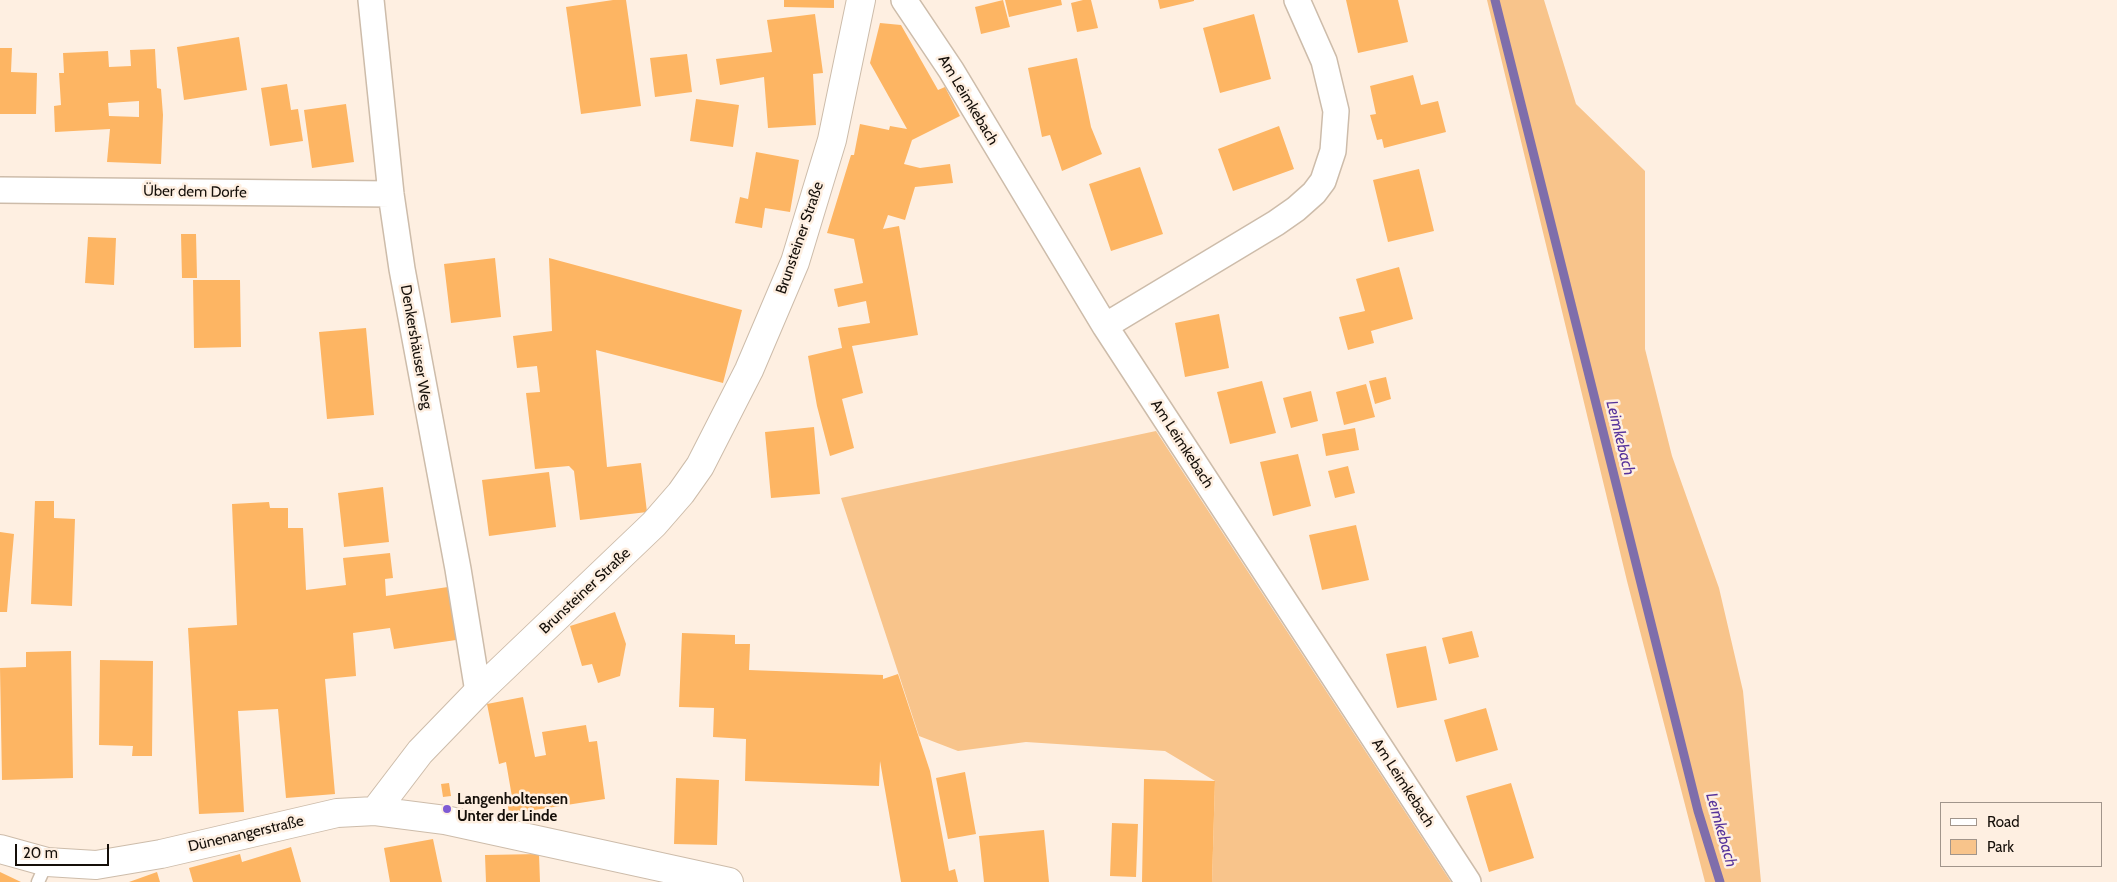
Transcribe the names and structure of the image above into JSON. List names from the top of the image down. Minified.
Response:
{"streets":{"street":["Am Leimkebach","Über dem Dorfe","Brunsteiner Straße","Denkershäuser Weg","Dünenangerstraße"]},"crossings":[["Über dem Dorfe","Denkershäuser Weg"],["Brunsteiner Straße","Denkershäuser Weg"],["Brunsteiner Straße","Dünenangerstraße"]],"water":["Leimkebach"],"places":["Langenholtensen Unter der Linde"],"legend":["Road","Park"],"scale_bar":"20 m"}
